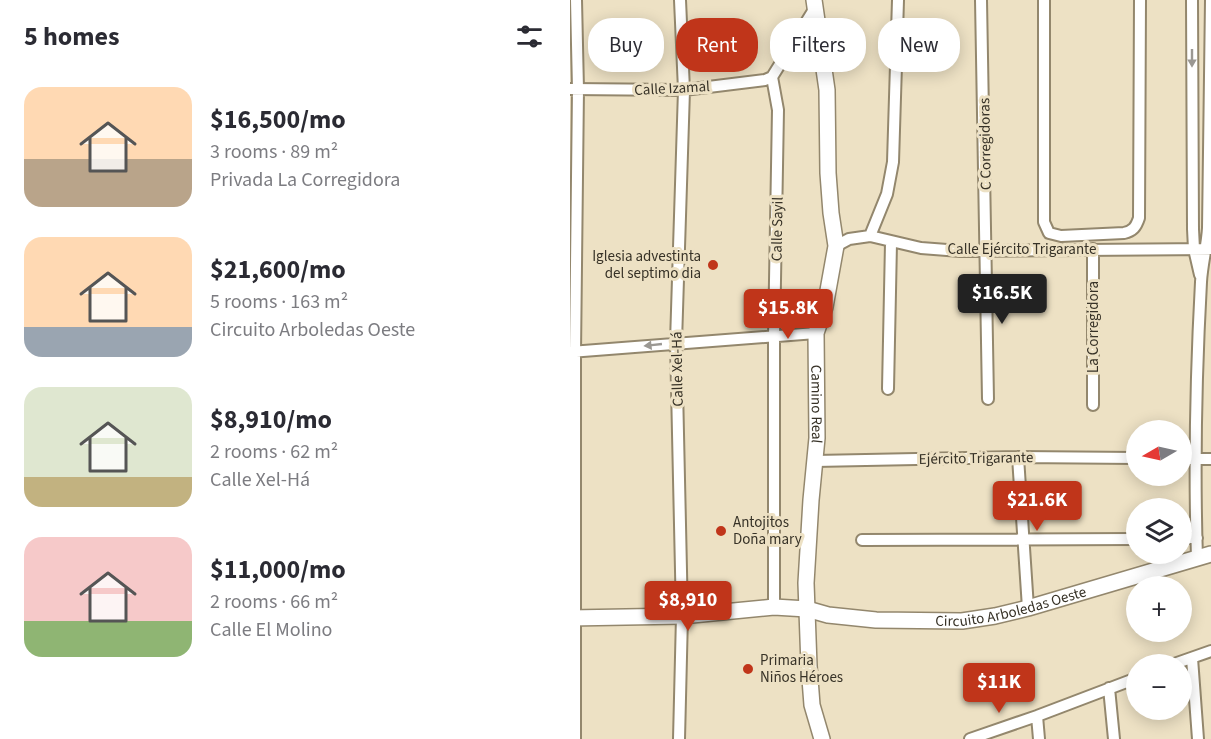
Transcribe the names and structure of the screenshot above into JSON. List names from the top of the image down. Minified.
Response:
{"streets":{"street":["Calle Izamal","C Corregidoras","Calle Sayil","Calle Ejército Trigarante","La Corregidora","Calle Xel-Há","Camino Real","Ejército Trigarante","Circuito Arboledas Oeste"]},"crossings":[["Calle Izamal","Calle Sayil"],["Calle Izamal","Calle Xel-Há"],["C Corregidoras","Calle Ejército Trigarante"],["Calle Sayil","Circuito Arboledas Oeste"],["Calle Ejército Trigarante","La Corregidora"],["Calle Xel-Há","Circuito Arboledas Oeste"],["Camino Real","Ejército Trigarante"],["Camino Real","Circuito Arboledas Oeste"]],"places":["Iglesia advestinta del septimo dia","Antojitos Doña mary","Primaria Niños Héroes"],"north":"left","page":{"heading":"5 homes","chip":["Buy","Rent","Filters","New"],"list":[{"name":"$16,500/mo","note":"3 rooms · 89 m² · Privada La Corregidora"},{"name":"$21,600/mo","note":"5 rooms · 163 m² · Circuito Arboledas Oeste"},{"name":"$8,910/mo","note":"2 rooms · 62 m² · Calle Xel-Há"},{"name":"$11,000/mo","note":"2 rooms · 66 m² · Calle El Molino"}],"price":["$16.5K","$15.8K","$21.6K","$8,910","$11K"],"map_buttons":["+","−"]}}
